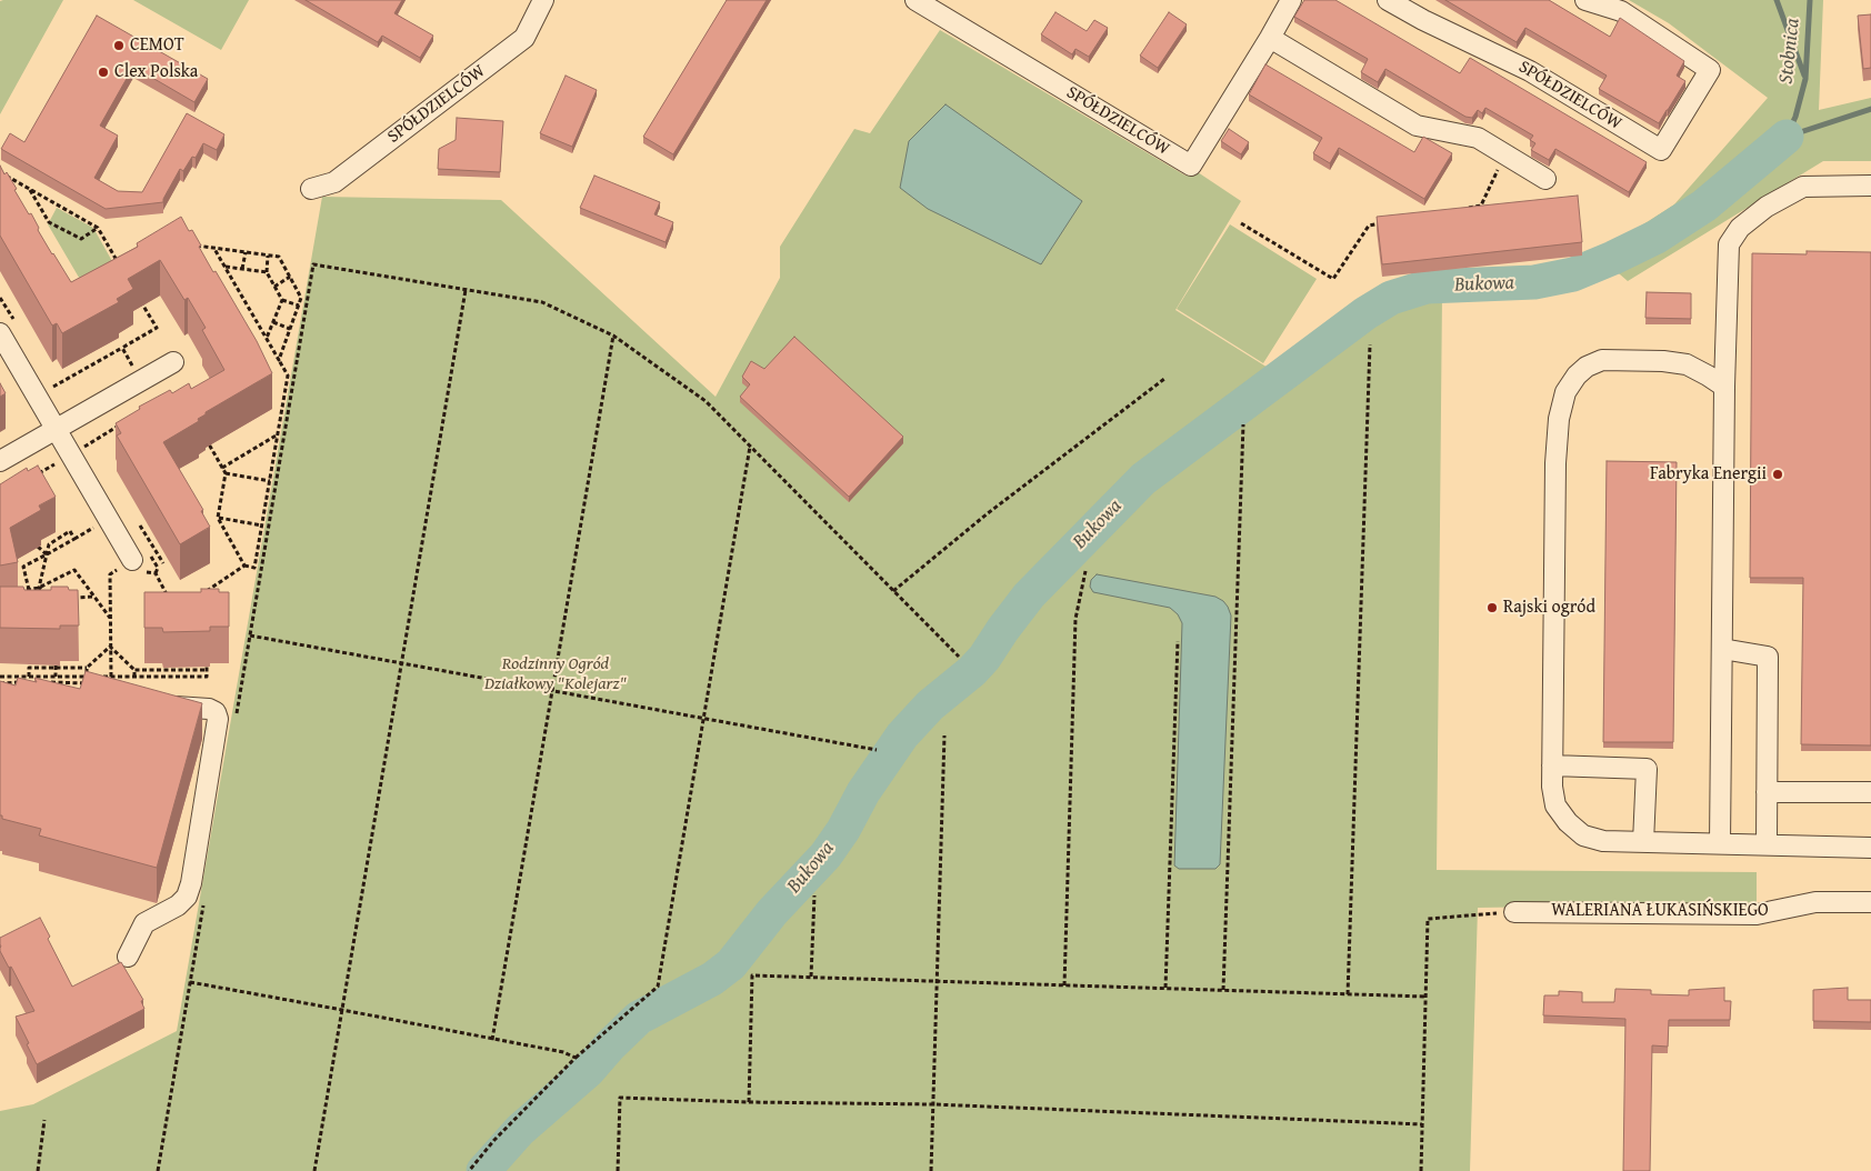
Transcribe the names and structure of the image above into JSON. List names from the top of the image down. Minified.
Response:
{"streets":{"street":["SPÓŁDZIELCÓW","WALERIANA ŁUKASIŃSKIEGO"]},"water":["Stobnica","Bukowa"],"parks":["Rodzinny Ogród Działkowy \"Kolejarz\""],"places":["CEMOT","Clex Polska","Fabryka Energii","Rajski ogród"]}
